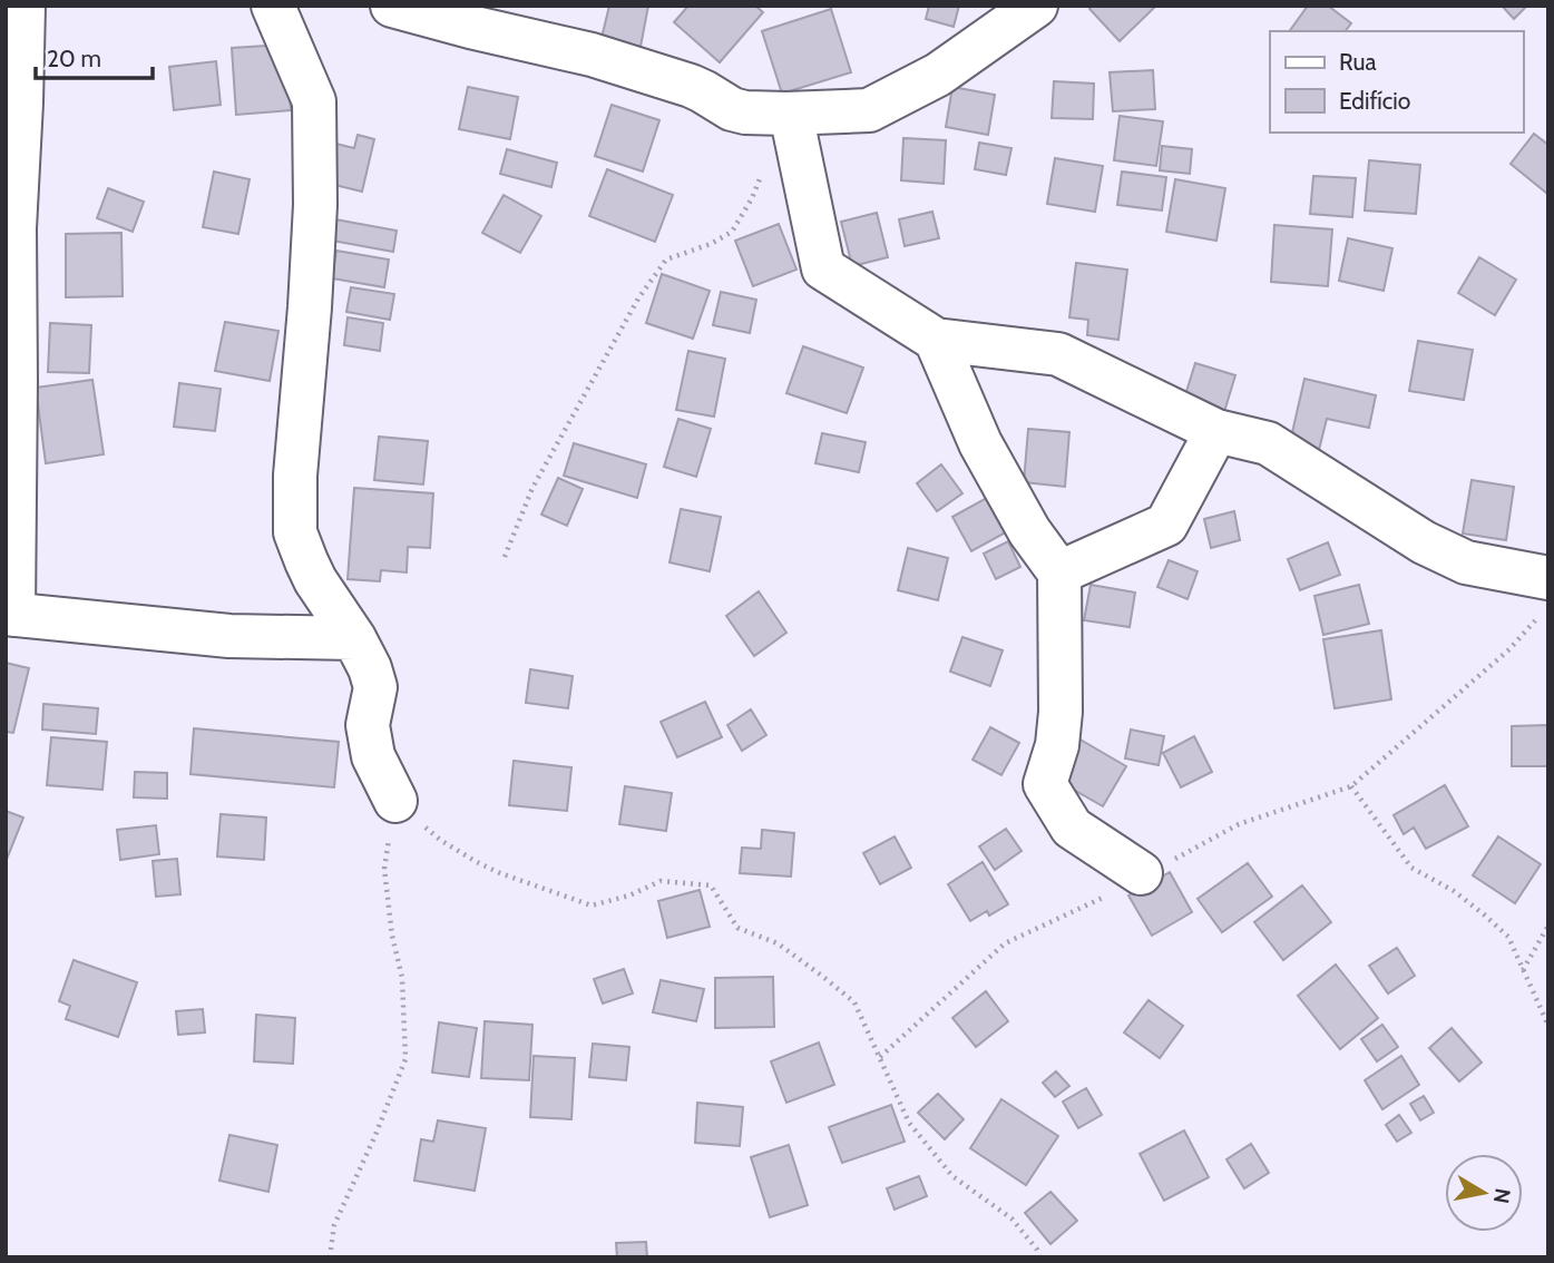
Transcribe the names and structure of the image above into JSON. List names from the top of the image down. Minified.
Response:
{"legend":["Rua","Edifício"],"scale_bar":"20 m","north":"right"}
